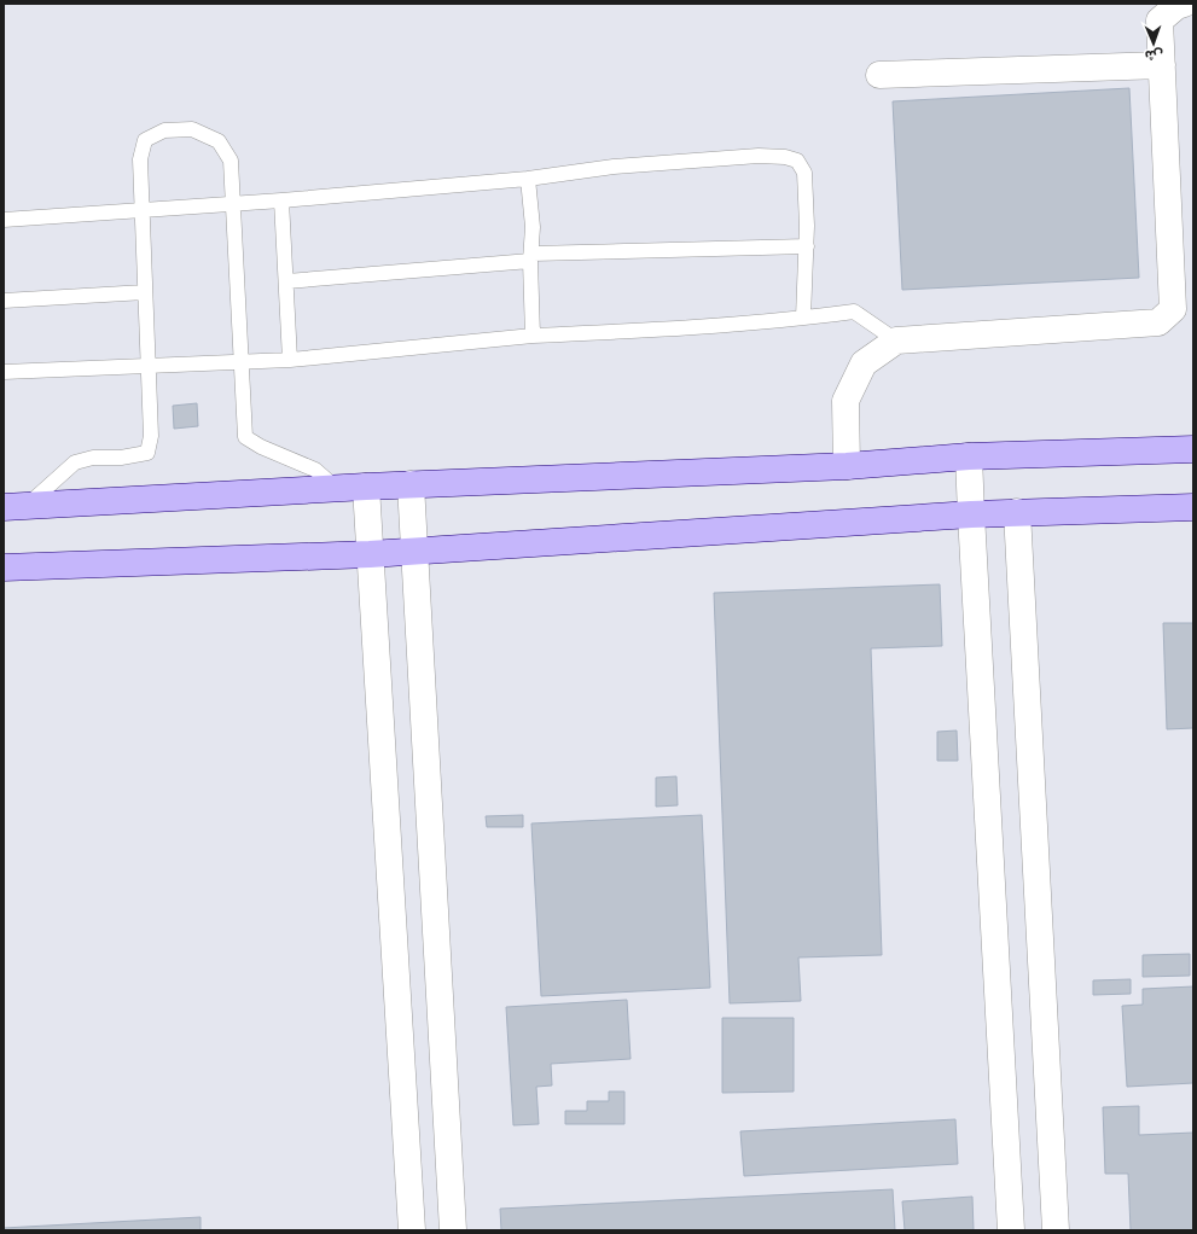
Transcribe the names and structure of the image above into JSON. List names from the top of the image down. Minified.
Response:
{"north":"bottom"}
